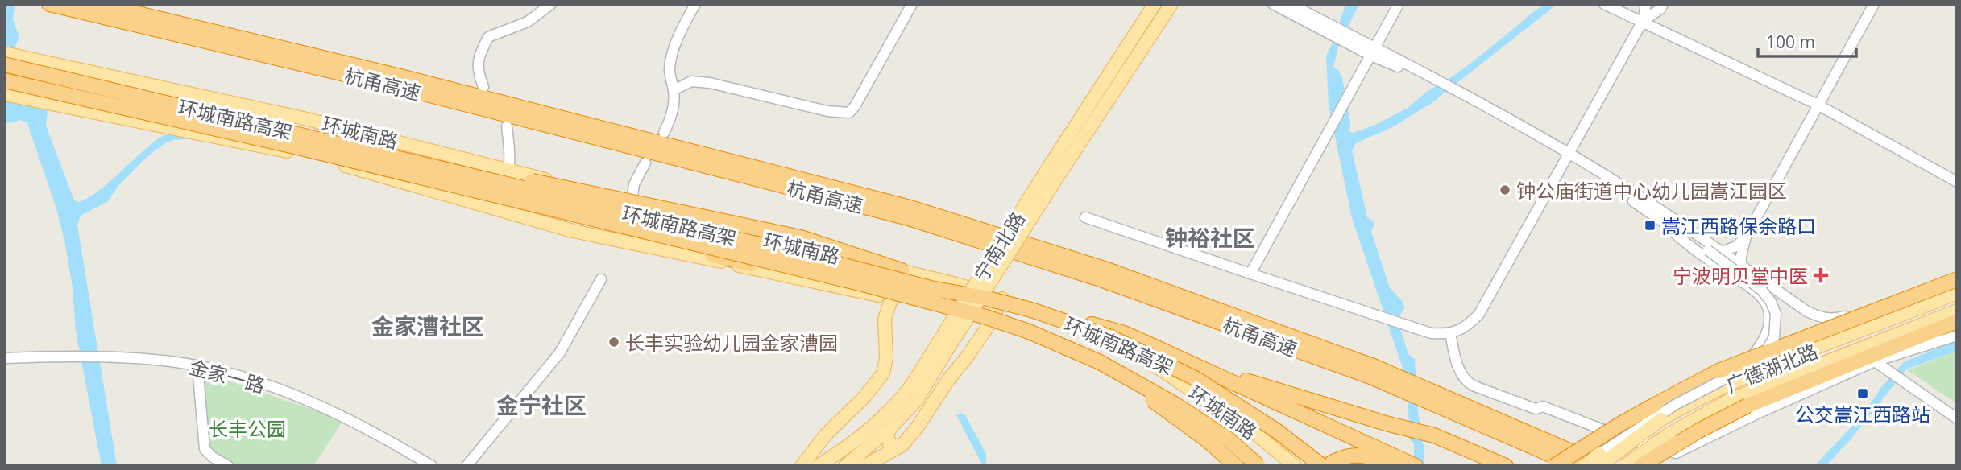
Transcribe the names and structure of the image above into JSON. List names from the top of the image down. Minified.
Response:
{"streets":{"highway":["杭甬高速","环城南路高架"],"main road":["环城南路","宁南北路","广德湖北路"],"street":["金家一路"]},"crossings":[["杭甬高速","广德湖北路"]],"districts":["钟裕社区","金家漕社区","金宁社区"],"parks":["长丰公园"],"places":{"other":["钟公庙街道中心幼儿园嵩江园区","长丰实验幼儿园金家漕园"],"transit":["嵩江西路保余路口","公交嵩江西路站"],"health":["宁波明贝堂中医"]},"scale_bar":"100 m"}
